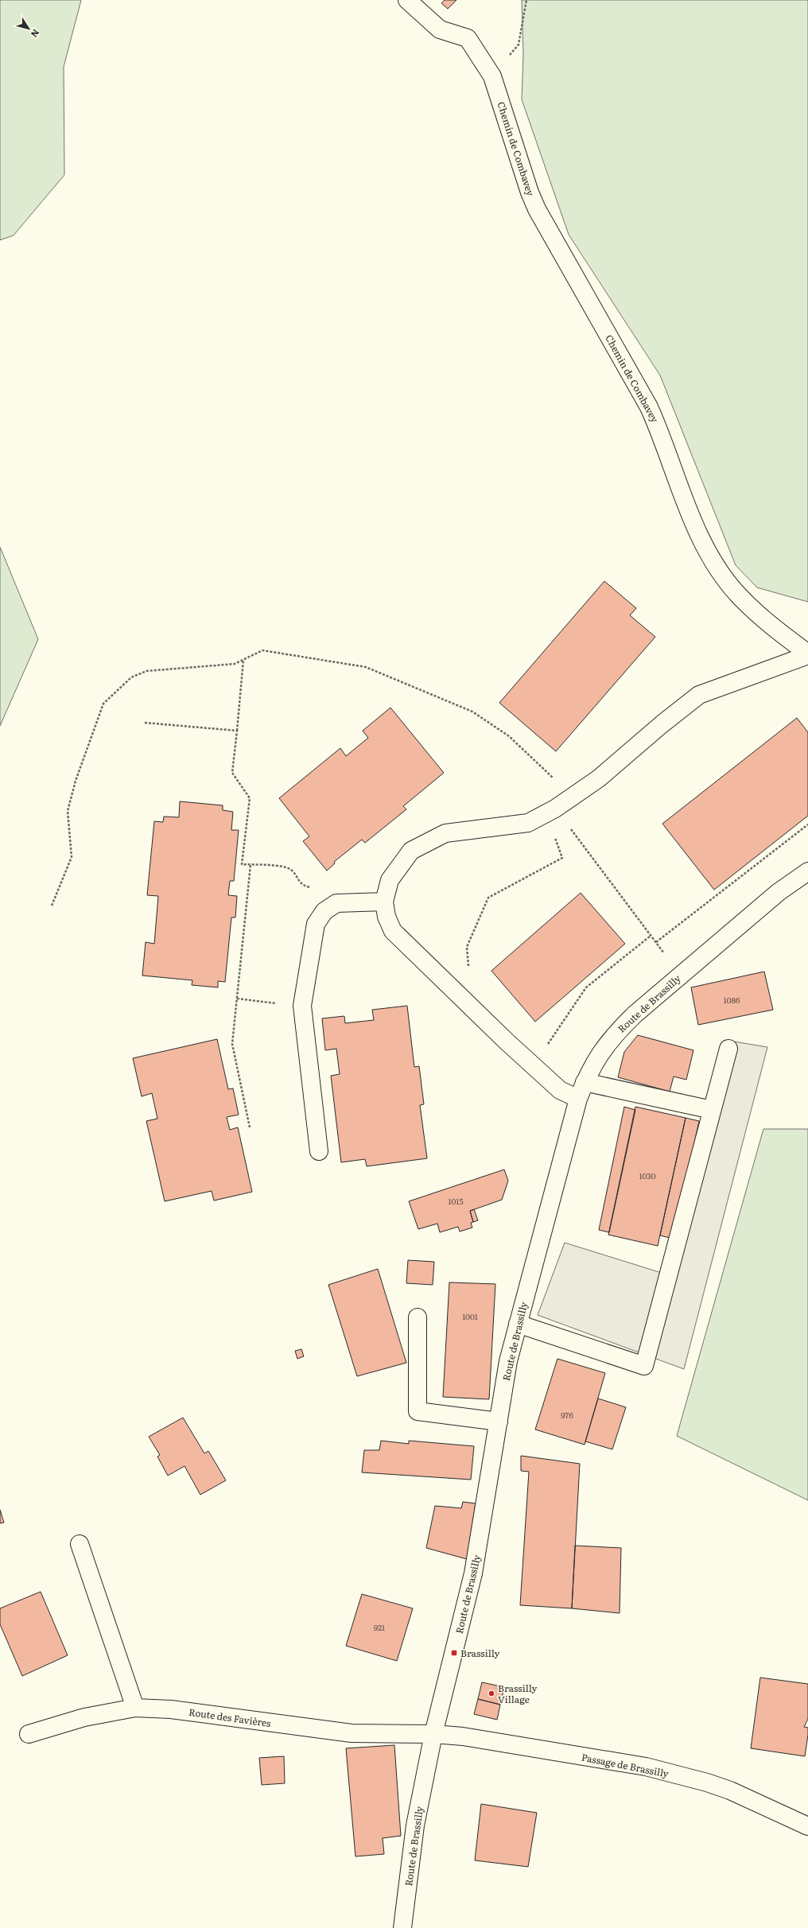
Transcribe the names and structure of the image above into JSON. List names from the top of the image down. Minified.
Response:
{"streets":{"street":["Chemin de Combavey","Route de Brassilly","Route des Favières","Passage de Brassilly"]},"crossings":[["Route de Brassilly","Route des Favières"],["Route de Brassilly","Passage de Brassilly"],["Route des Favières","Passage de Brassilly"]],"places":{"transit":["Brassilly"],"other":["Brassilly Village"]},"house_numbers":["1086","1030","1015","1001","976","921"],"north":"bottom right"}
